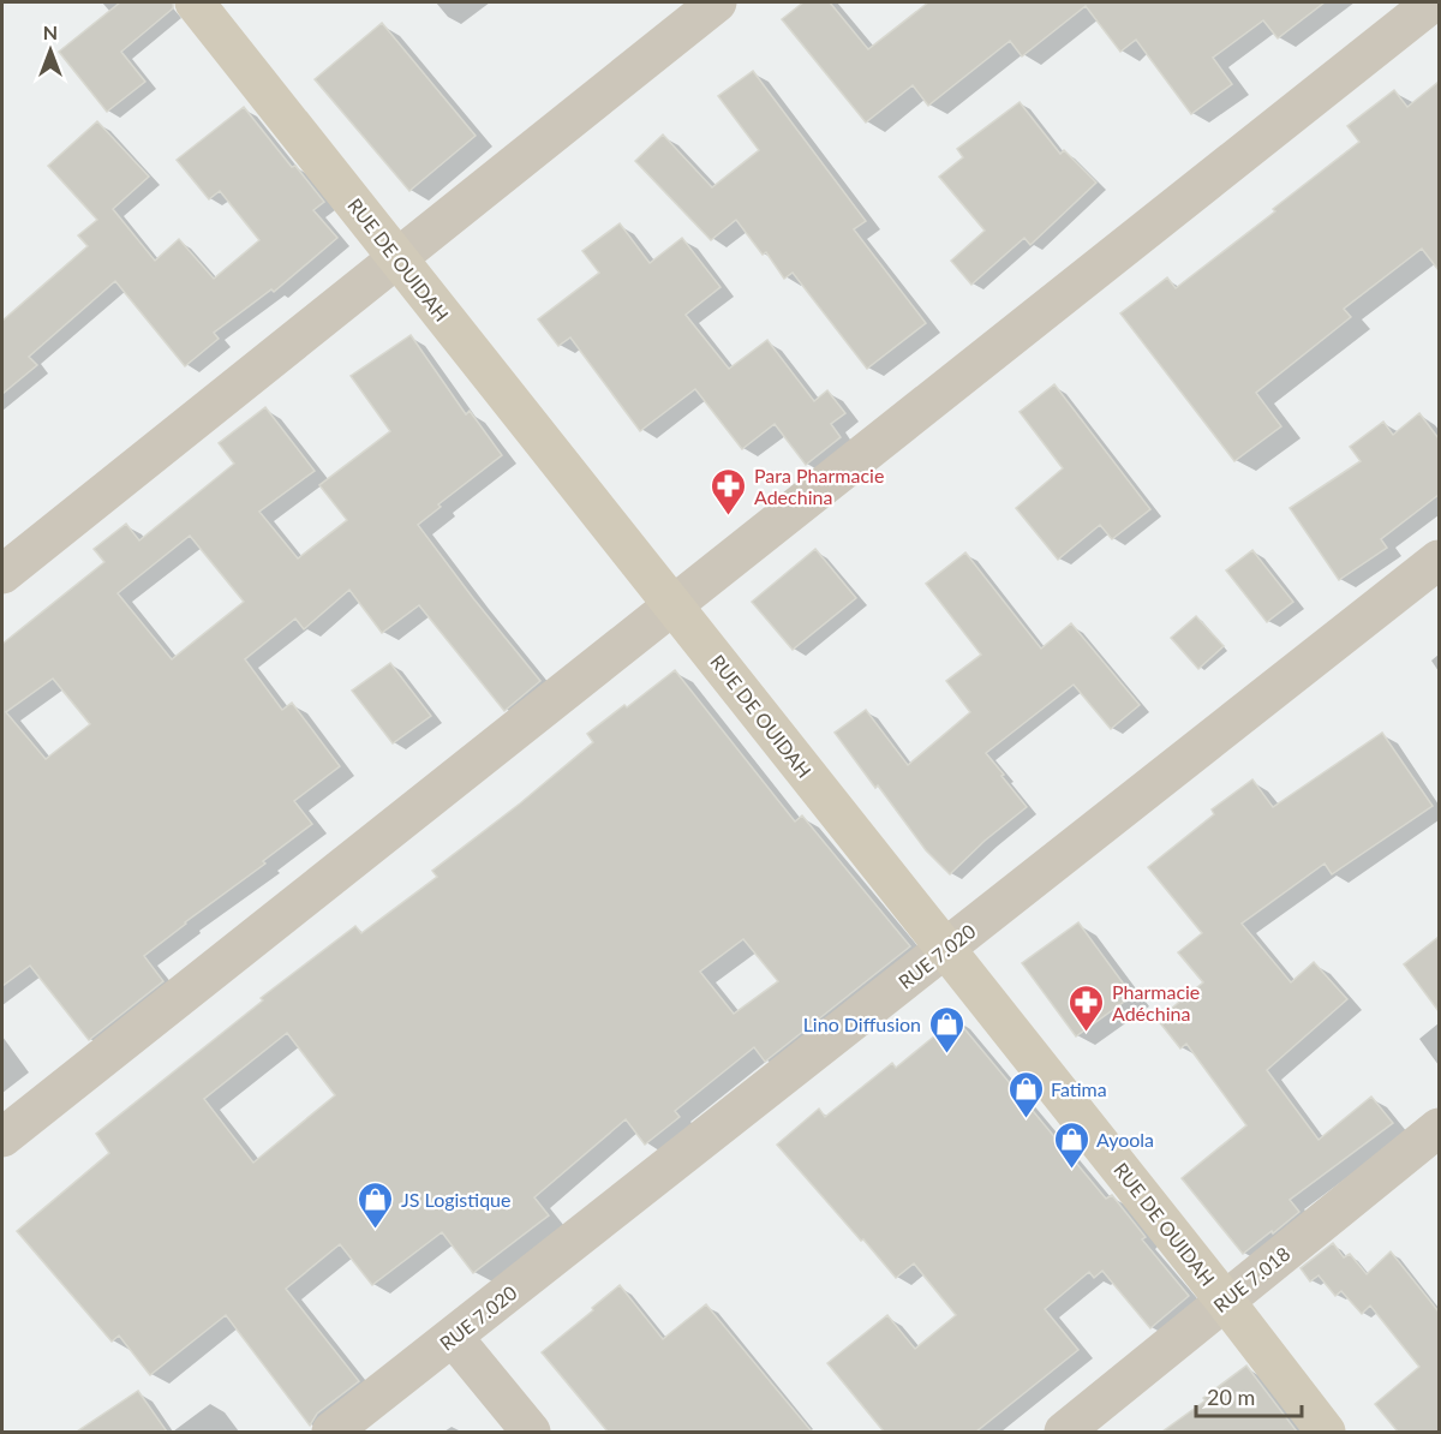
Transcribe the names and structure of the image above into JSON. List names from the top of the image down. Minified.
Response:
{"streets":{"main road":["RUE DE OUIDAH"],"street":["RUE 7.020","RUE 7.018"]},"crossings":[["RUE DE OUIDAH","RUE 7.020"],["RUE DE OUIDAH","RUE 7.018"]],"places":{"pharmacy":["Para Pharmacie Adechina","Pharmacie Adéchina"],"shop":["Lino Diffusion","Fatima","Ayoola","JS Logistique"]},"scale_bar":"20 m","north":"top"}
